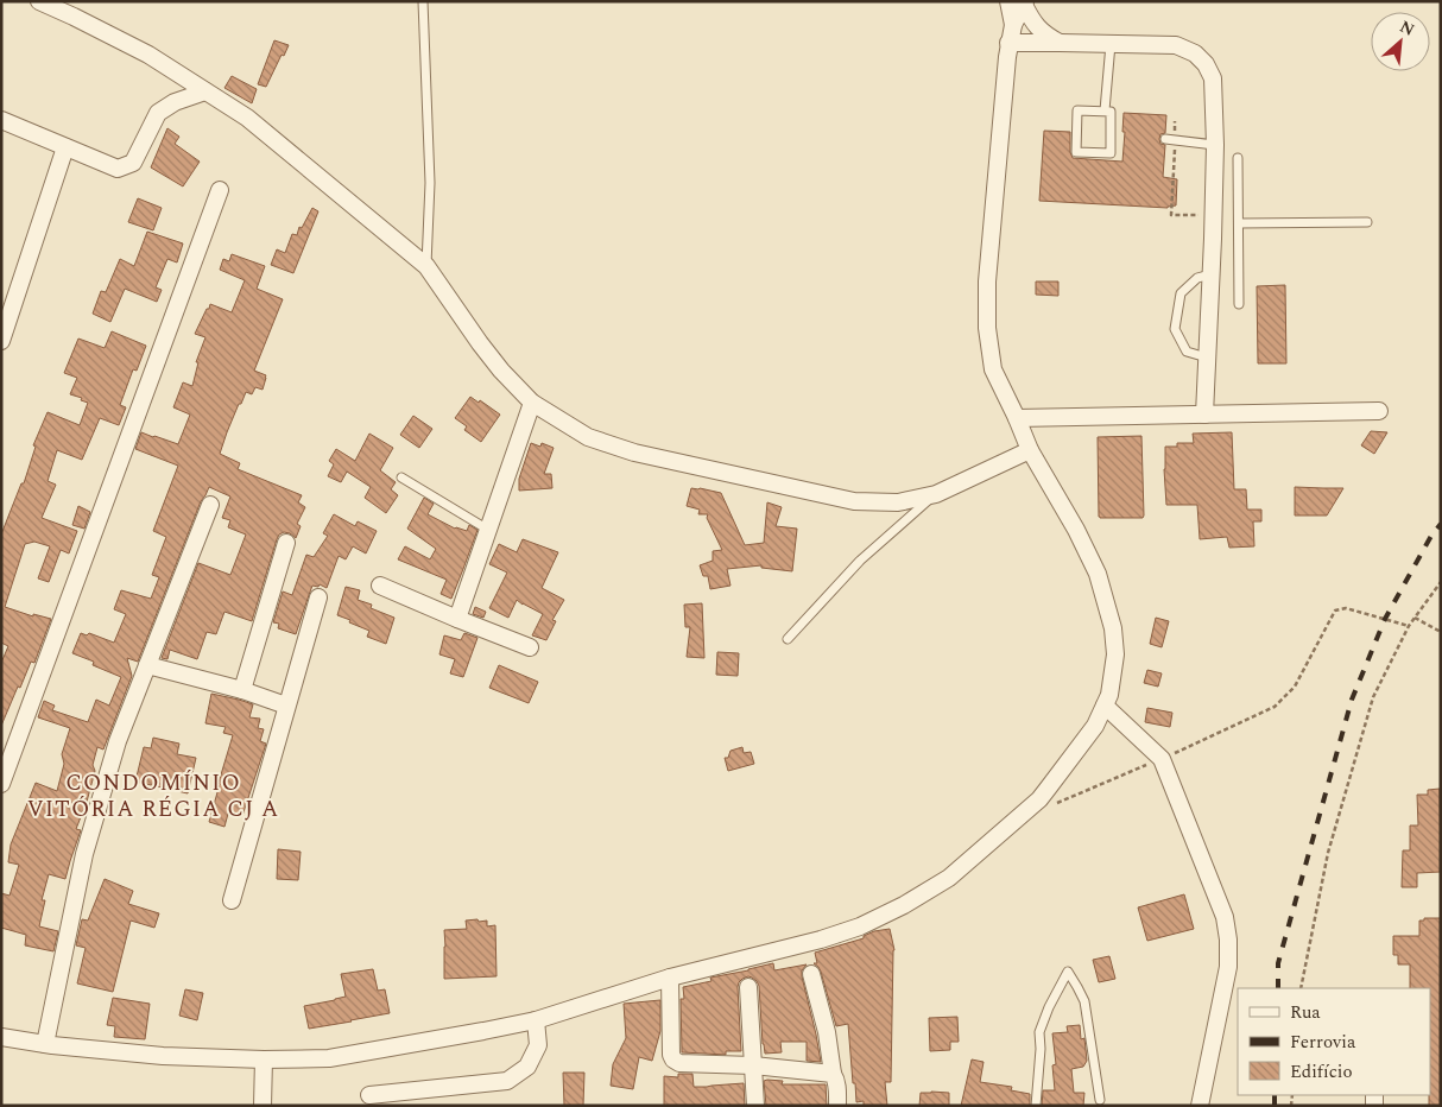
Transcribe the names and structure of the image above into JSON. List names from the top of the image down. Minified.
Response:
{"districts":["CONDOMÍNIO VITÓRIA RÉGIA CJ A"],"legend":["Rua","Ferrovia","Edifício"],"north":"top right"}
